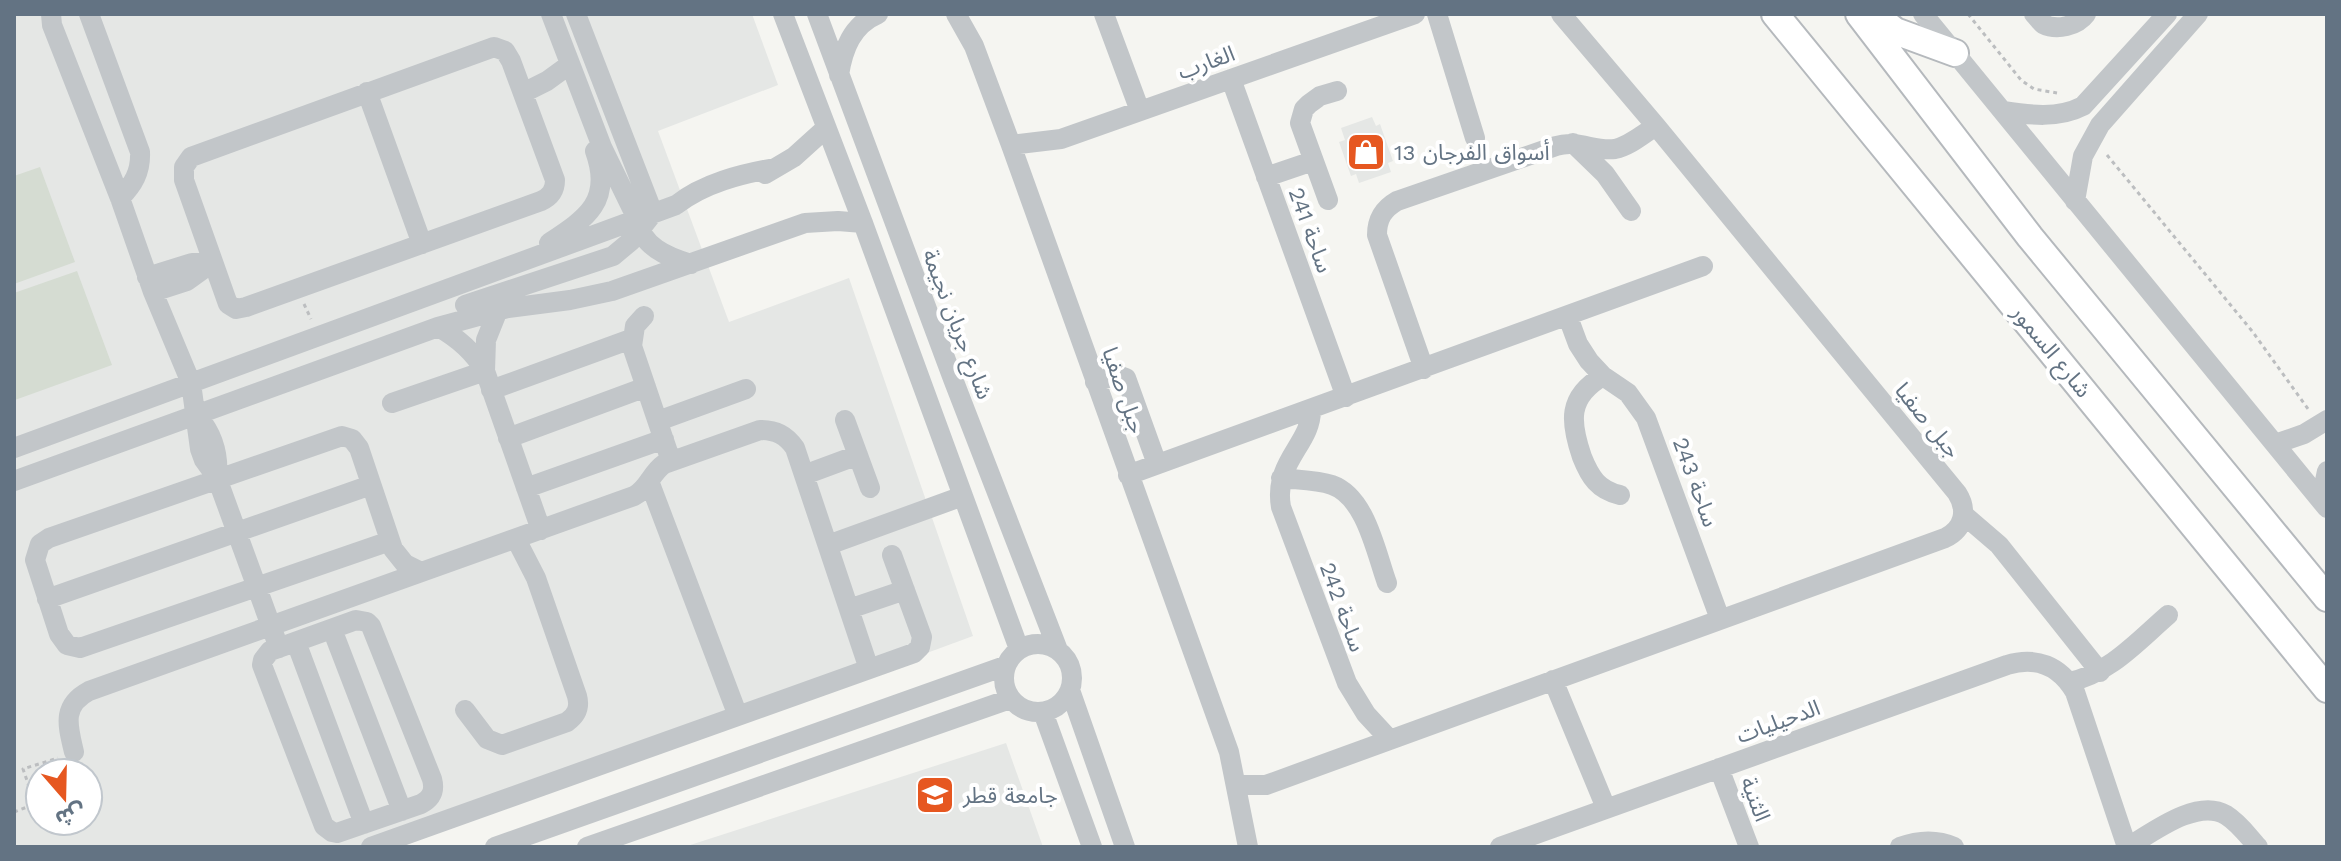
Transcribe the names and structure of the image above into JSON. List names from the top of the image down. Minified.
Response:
{"streets":{"main road":["شارع السمور"],"street":["الغارب","ساحة 241","شارع جريان نجيمة","جبل صفيا","ساحة 243","ساحة 242","الدحيليات","الثنية"]},"crossings":[["الغارب","ساحة 241"],["الغارب","جبل صفيا"],["الدحيليات","الثنية"]],"places":{"shop":["أسواق الفرجان 13"],"school or university":["جامعة قطر"]},"north":"bottom"}
